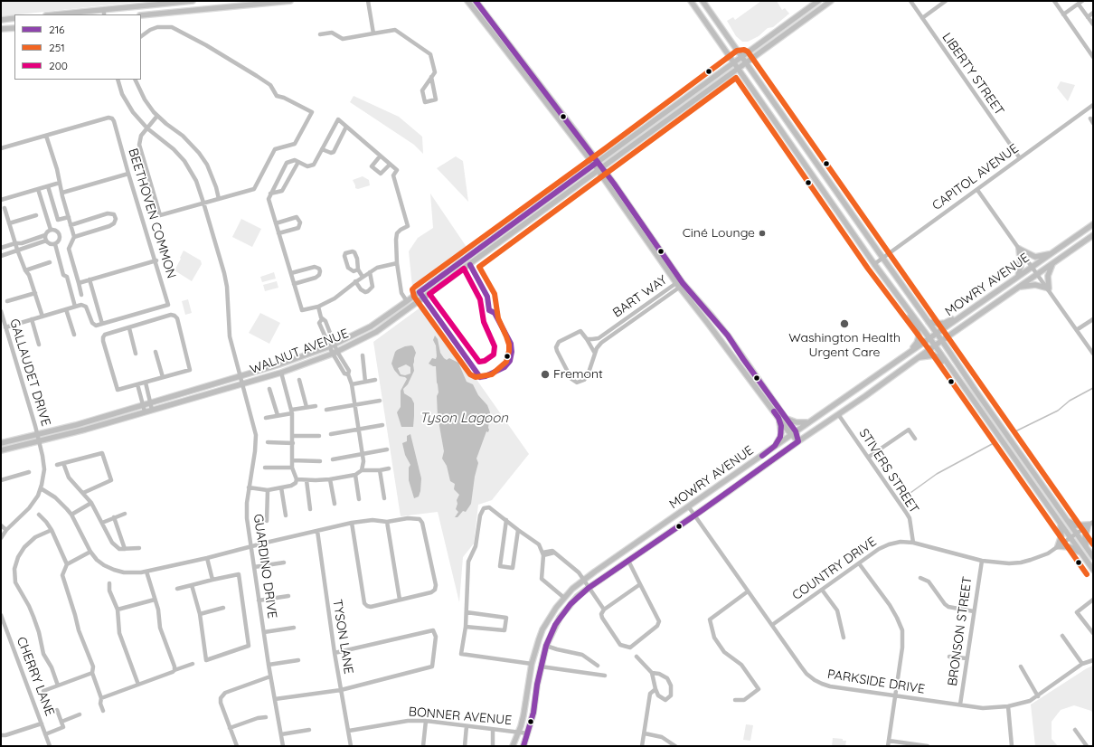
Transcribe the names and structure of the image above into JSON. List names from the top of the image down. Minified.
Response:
{"streets":{"main road":["MOWRY AVENUE","WALNUT AVENUE"],"street":["LIBERTY STREET","CAPITOL AVENUE","BEETHOVEN COMMON","BART WAY","GALLAUDET DRIVE","STIVERS STREET","GUARDINO DRIVE","COUNTRY DRIVE","BRONSON STREET","TYSON LANE","CHERRY LANE","PARKSIDE DRIVE","BONNER AVENUE"]},"crossings":[["LIBERTY STREET","CAPITOL AVENUE"],["MOWRY AVENUE","STIVERS STREET"],["MOWRY AVENUE","PARKSIDE DRIVE"],["MOWRY AVENUE","BONNER AVENUE"],["WALNUT AVENUE","GALLAUDET DRIVE"],["WALNUT AVENUE","GUARDINO DRIVE"],["STIVERS STREET","COUNTRY DRIVE"],["COUNTRY DRIVE","BRONSON STREET"],["COUNTRY DRIVE","PARKSIDE DRIVE"],["BRONSON STREET","PARKSIDE DRIVE"],["TYSON LANE","BONNER AVENUE"]],"water":["Tyson Lagoon"],"places":["Ciné Lounge","Washington Health Urgent Care","Fremont"],"lines":["transit line 216","transit line 251","transit line 200"],"legend":["216","251","200"]}
